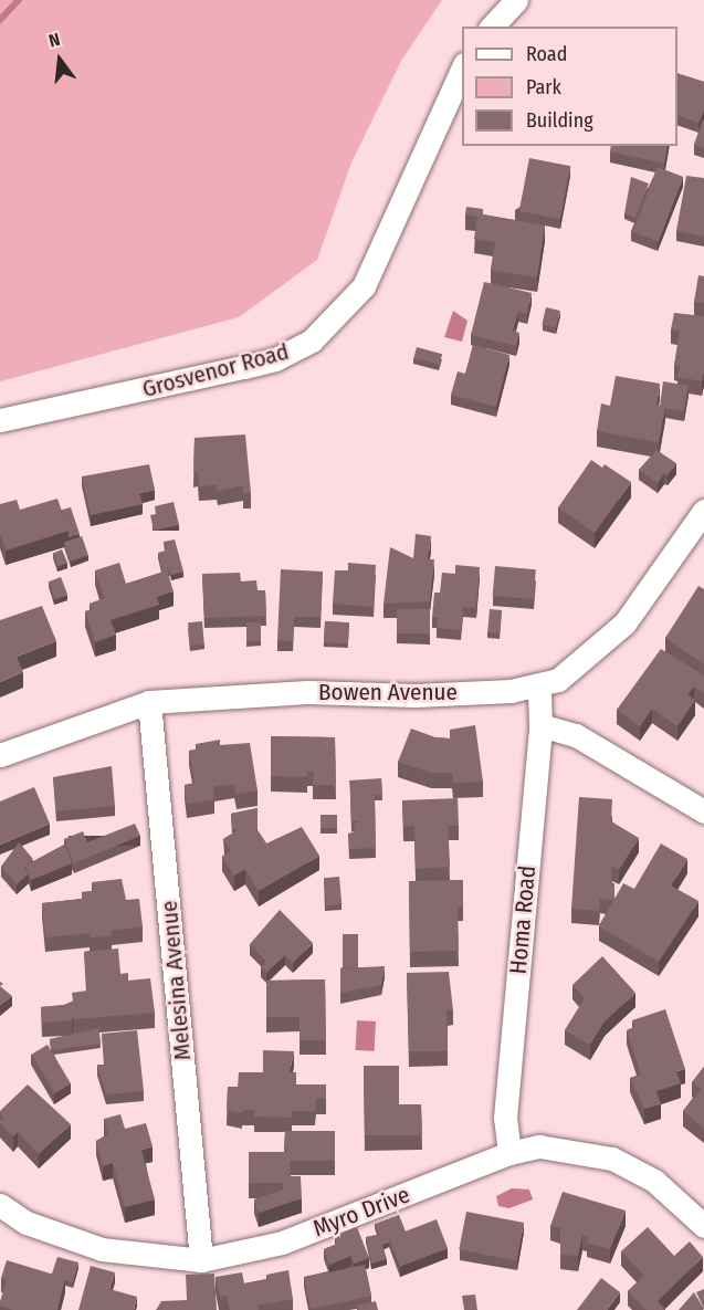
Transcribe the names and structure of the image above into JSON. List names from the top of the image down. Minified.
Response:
{"streets":{"street":["Grosvenor Road","Bowen Avenue","Homa Road","Melesina Avenue","Myro Drive"]},"crossings":[["Bowen Avenue","Homa Road"],["Bowen Avenue","Melesina Avenue"],["Homa Road","Myro Drive"],["Melesina Avenue","Myro Drive"]],"legend":["Road","Park","Building"],"north":"top"}
